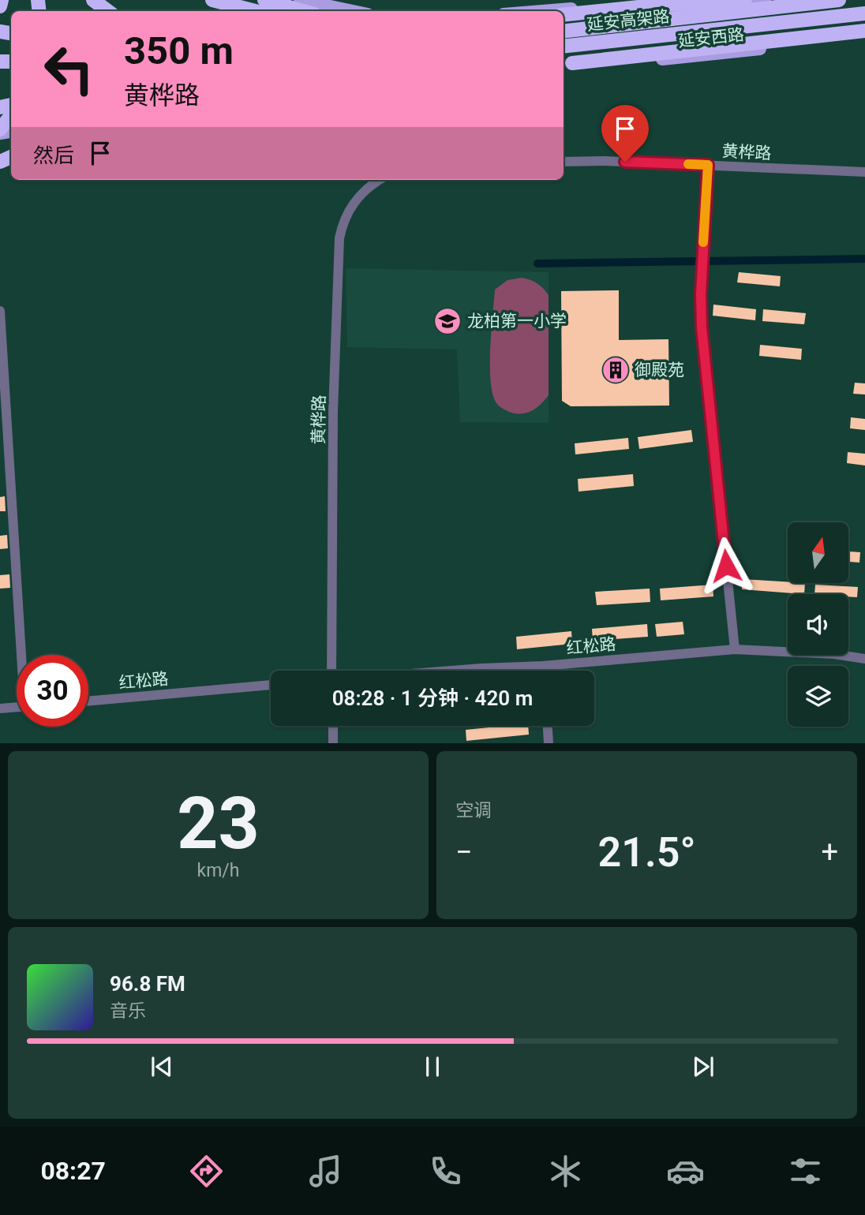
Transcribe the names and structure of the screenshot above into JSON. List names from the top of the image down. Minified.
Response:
{"streets":{"highway":["延安高架路"],"main road":["延安西路"],"street":["黄桦路","红松路"]},"places":{"school or university":["龙柏第一小学"],"building":["御殿苑"]},"north":"top","page":{"turn":["350 m","黄桦路"],"then":"然后","limit":"30","trip":"08:28 · 1 分钟 · 420 m","tile":[["23","km/h"],"空调"],"heat":["−","21.5°","+"],"song":["96.8 FM","音乐"],"tabs":"08:27"}}
